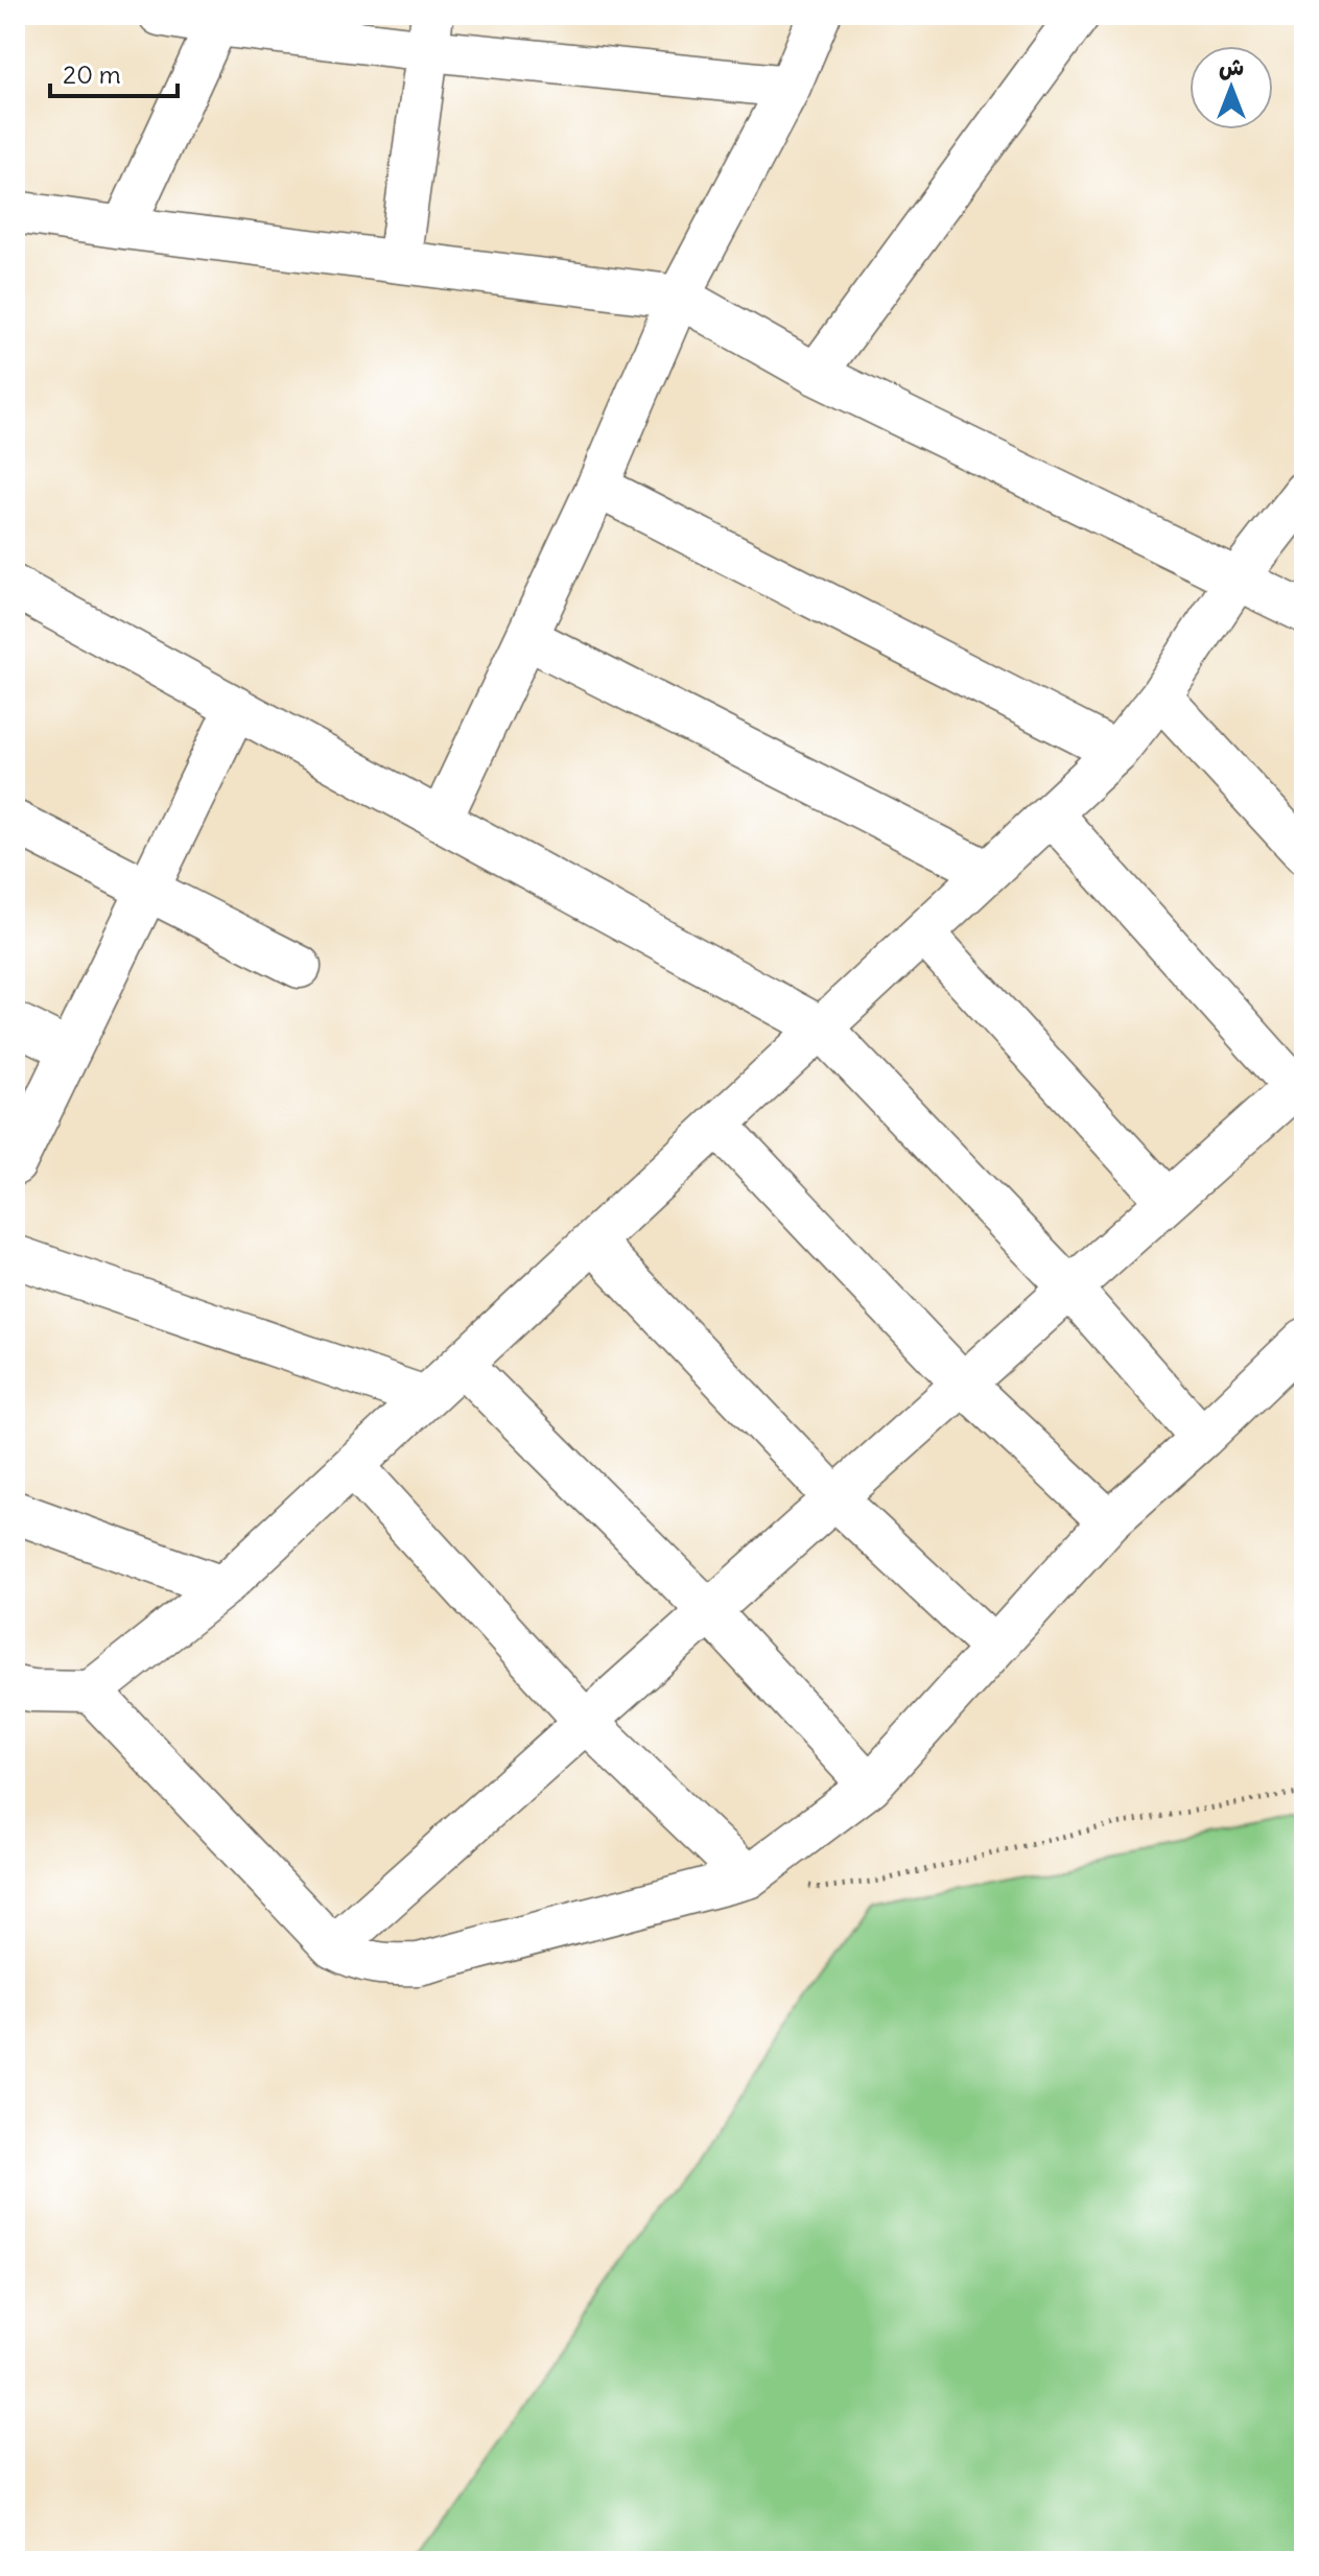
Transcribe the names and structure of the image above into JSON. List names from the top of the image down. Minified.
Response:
{"scale_bar":"20 m","north":"top"}
